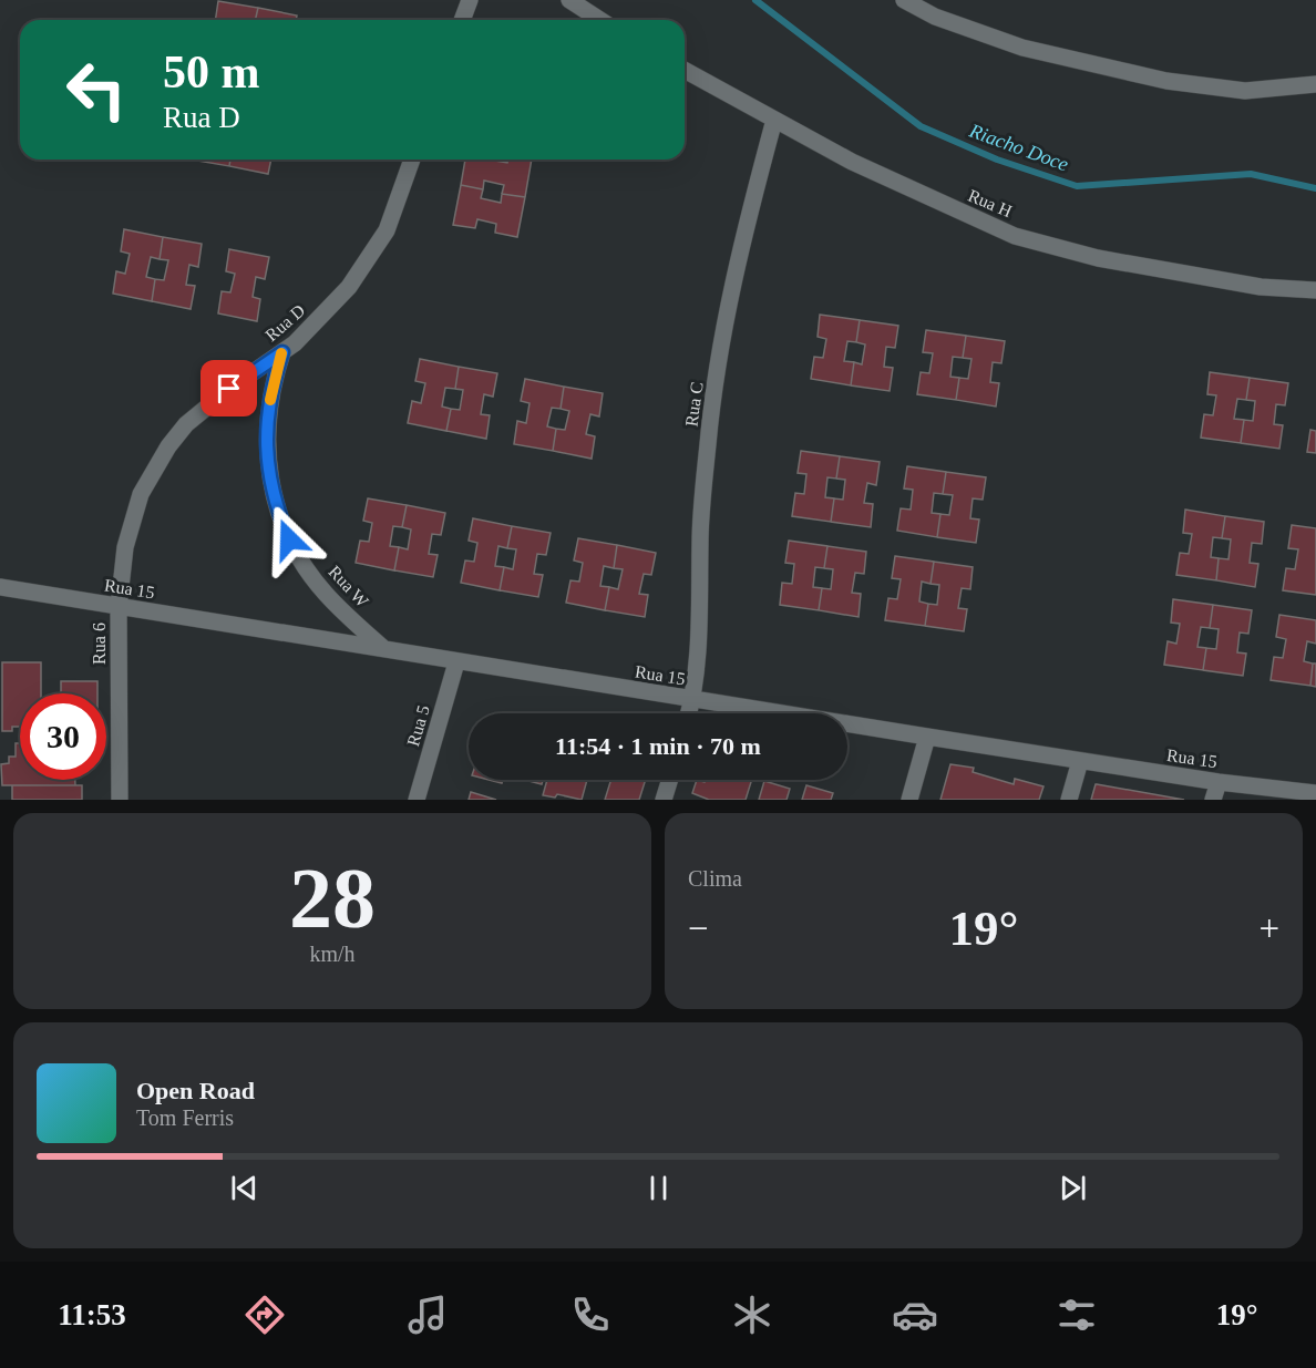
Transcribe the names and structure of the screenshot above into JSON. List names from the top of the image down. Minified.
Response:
{"streets":{"street":["Rua H","Rua D","Rua C","Rua W","Rua 15","Rua 6","Rua 5"]},"crossings":[["Rua H","Rua C"],["Rua D","Rua W"],["Rua D","Rua 15"],["Rua D","Rua 6"],["Rua C","Rua 15"],["Rua W","Rua 15"],["Rua 15","Rua 6"],["Rua 15","Rua 5"]],"water":["Riacho Doce"],"page":{"turn":["50 m","Rua D"],"limit":"30","trip":"11:54 · 1 min · 70 m","tile":[["28","km/h"],"Clima"],"heat":["−","19°","+"],"song":["Open Road","Tom Ferris"],"tabs":["11:53","19°"]}}
